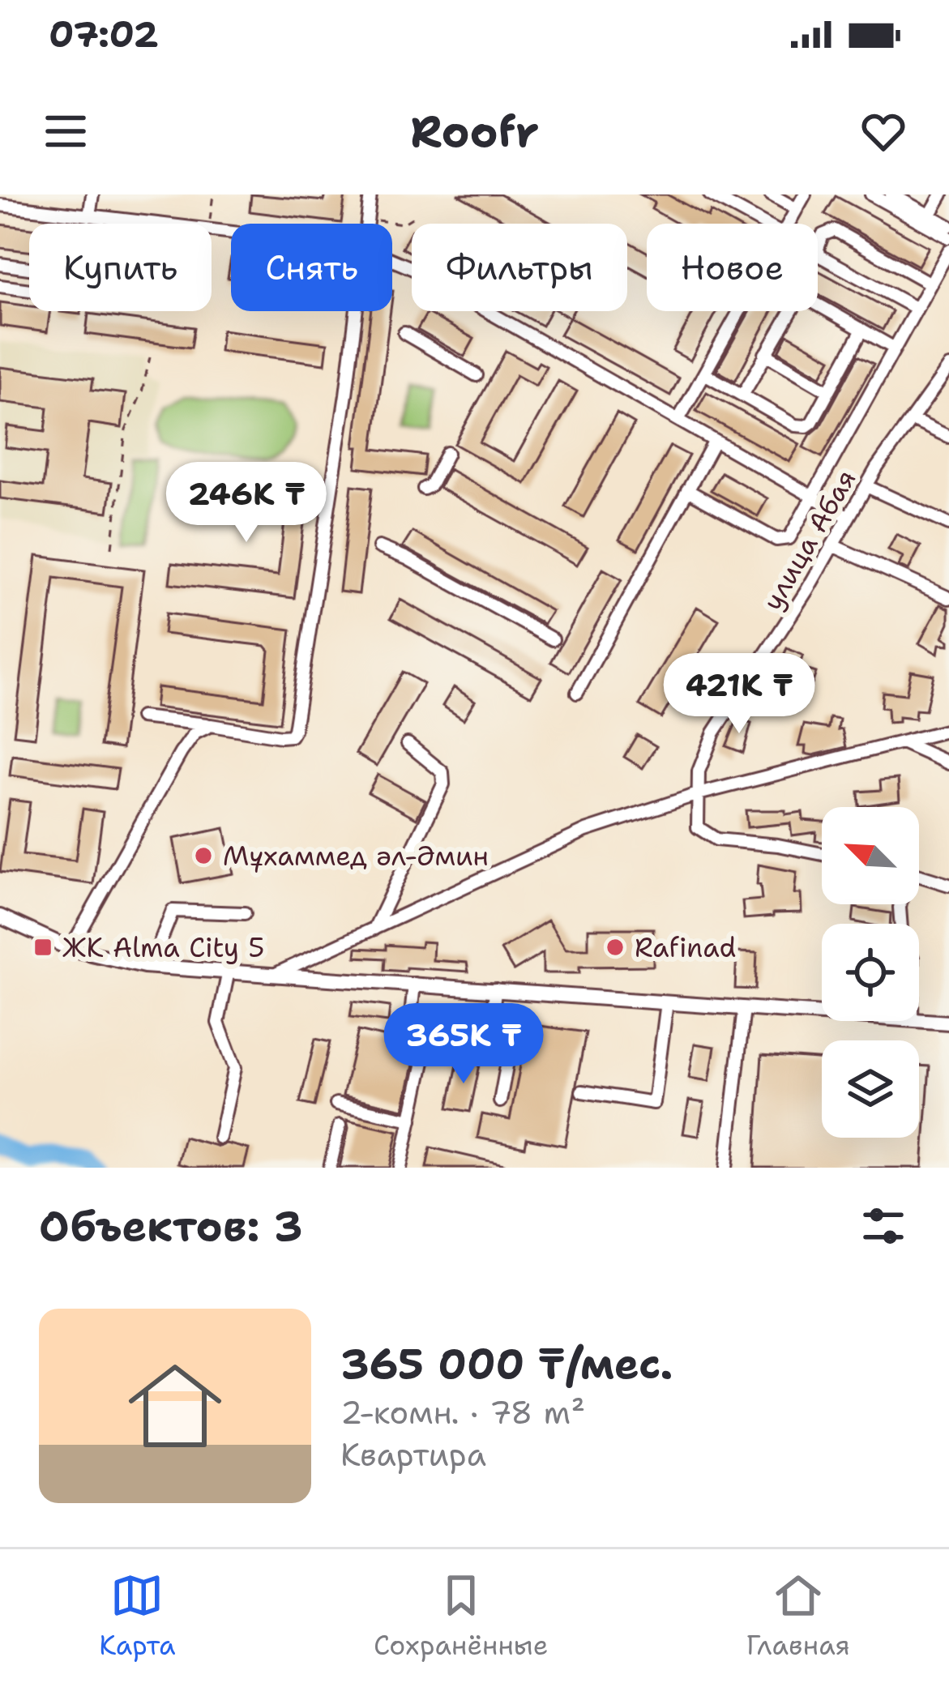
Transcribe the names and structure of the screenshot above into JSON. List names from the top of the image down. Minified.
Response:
{"streets":{"street":["улица Абая"]},"places":{"other":["Мұхаммед әл-Әмин","Rafinad"],"transit":["ЖК Alma City 5"]},"north":"top left","page":{"status":"07:02","header":"Roofr","chip":["Купить","Снять","Фильтры","Новое"],"price":["246K ₸","421K ₸","365K ₸"],"heading":"Объектов: 3","list":[{"name":"365 000 ₸/мес.","note":"2-комн. · 78 m² · Квартира"}],"tabs":["Карта","Сохранённые","Главная"]}}
